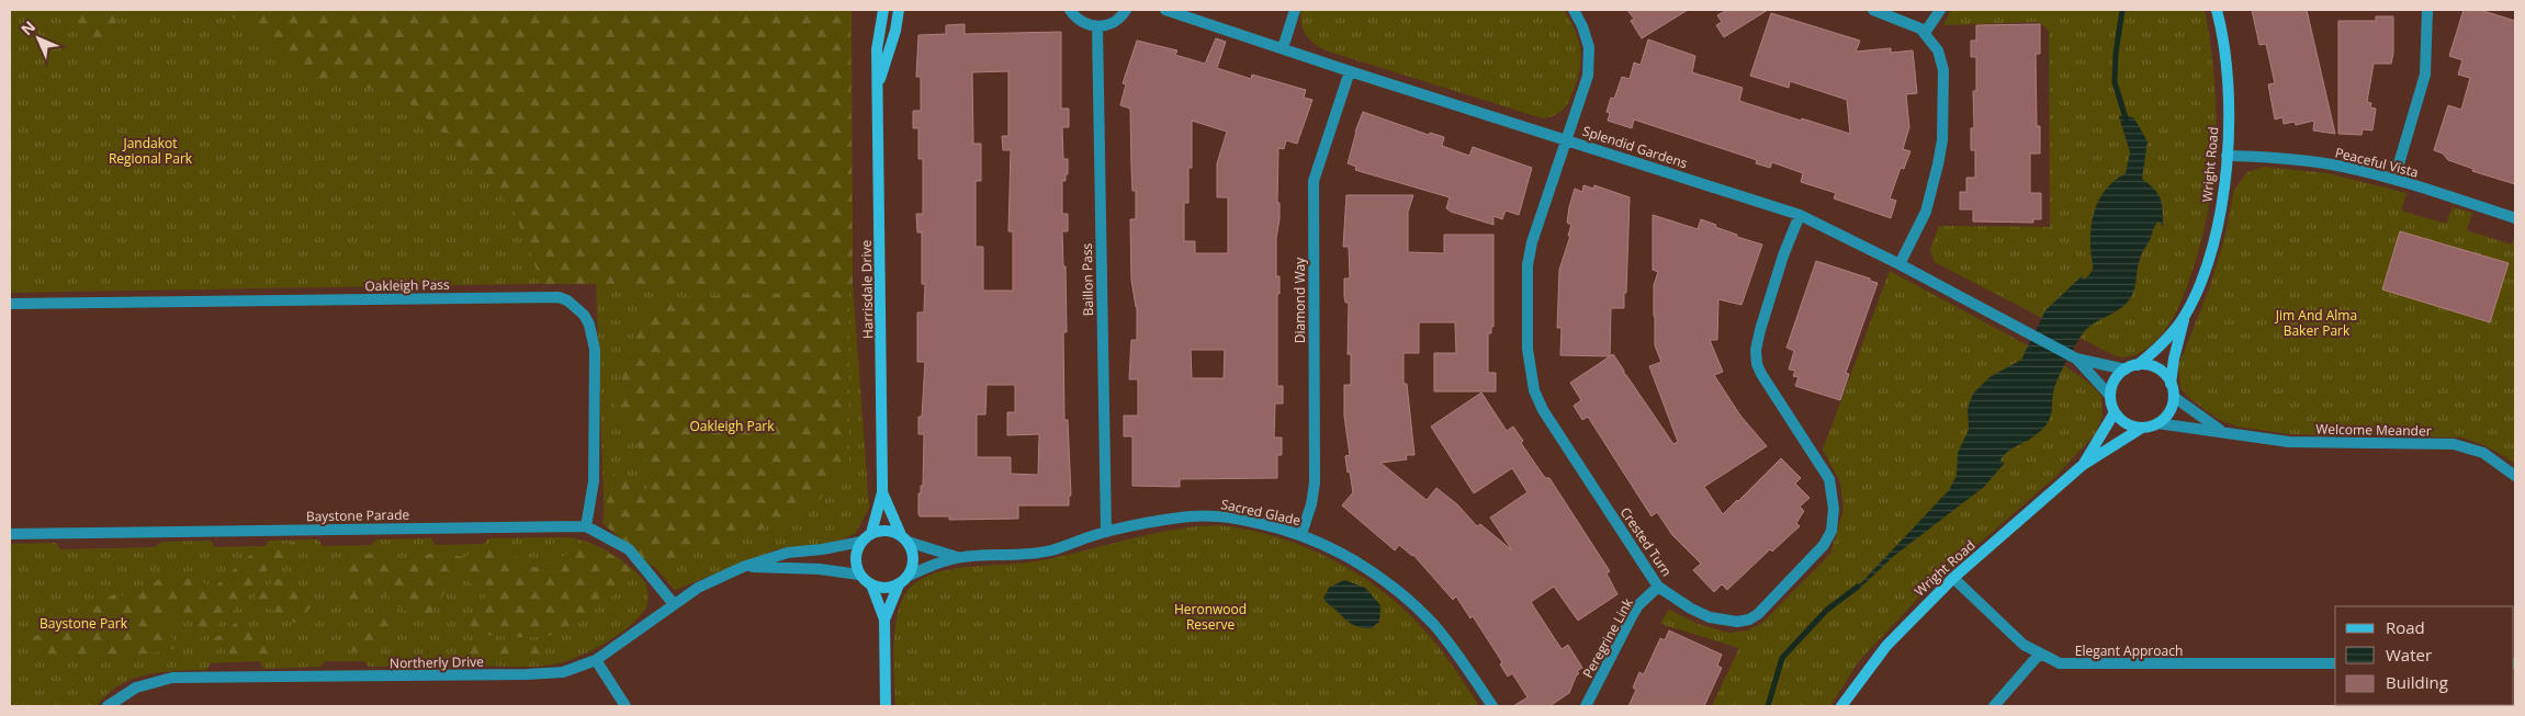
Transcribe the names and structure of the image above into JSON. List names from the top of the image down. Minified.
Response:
{"streets":{"street":["Splendid Gardens","Peaceful Vista","Wright Road","Baillon Pass","Oakleigh Pass","Harrisdale Drive","Diamond Way","Welcome Meander","Sacred Glade","Baystone Parade","Crested Turn","Peregrine Link","Elegant Approach","Northerly Drive"]},"crossings":[["Splendid Gardens","Wright Road"],["Splendid Gardens","Diamond Way"],["Splendid Gardens","Welcome Meander"],["Splendid Gardens","Crested Turn"],["Peaceful Vista","Wright Road"],["Wright Road","Welcome Meander"],["Wright Road","Elegant Approach"],["Baillon Pass","Sacred Glade"],["Oakleigh Pass","Baystone Parade"],["Harrisdale Drive","Sacred Glade"],["Harrisdale Drive","Northerly Drive"],["Diamond Way","Sacred Glade"],["Sacred Glade","Northerly Drive"],["Baystone Parade","Northerly Drive"],["Crested Turn","Peregrine Link"]],"parks":["Jandakot Regional Park","Jim And Alma Baker Park","Oakleigh Park","Heronwood Reserve","Baystone Park"],"legend":["Road","Water","Building"],"north":"top left"}
